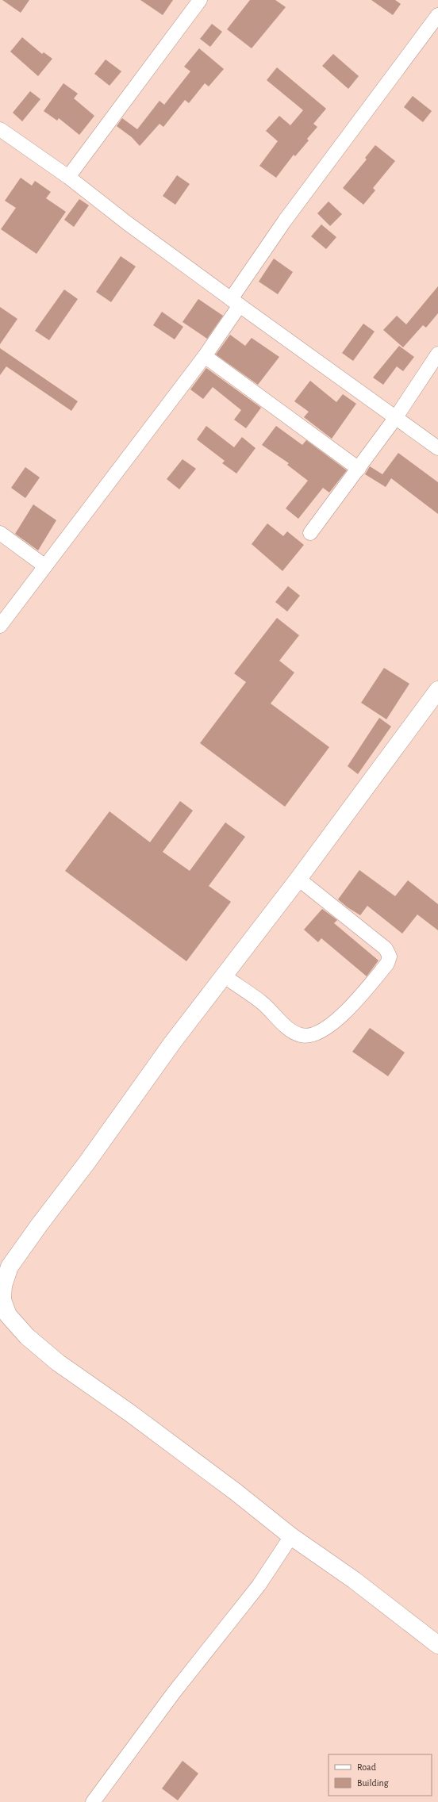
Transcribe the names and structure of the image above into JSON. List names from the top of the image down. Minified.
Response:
{"legend":["Road","Building"]}
